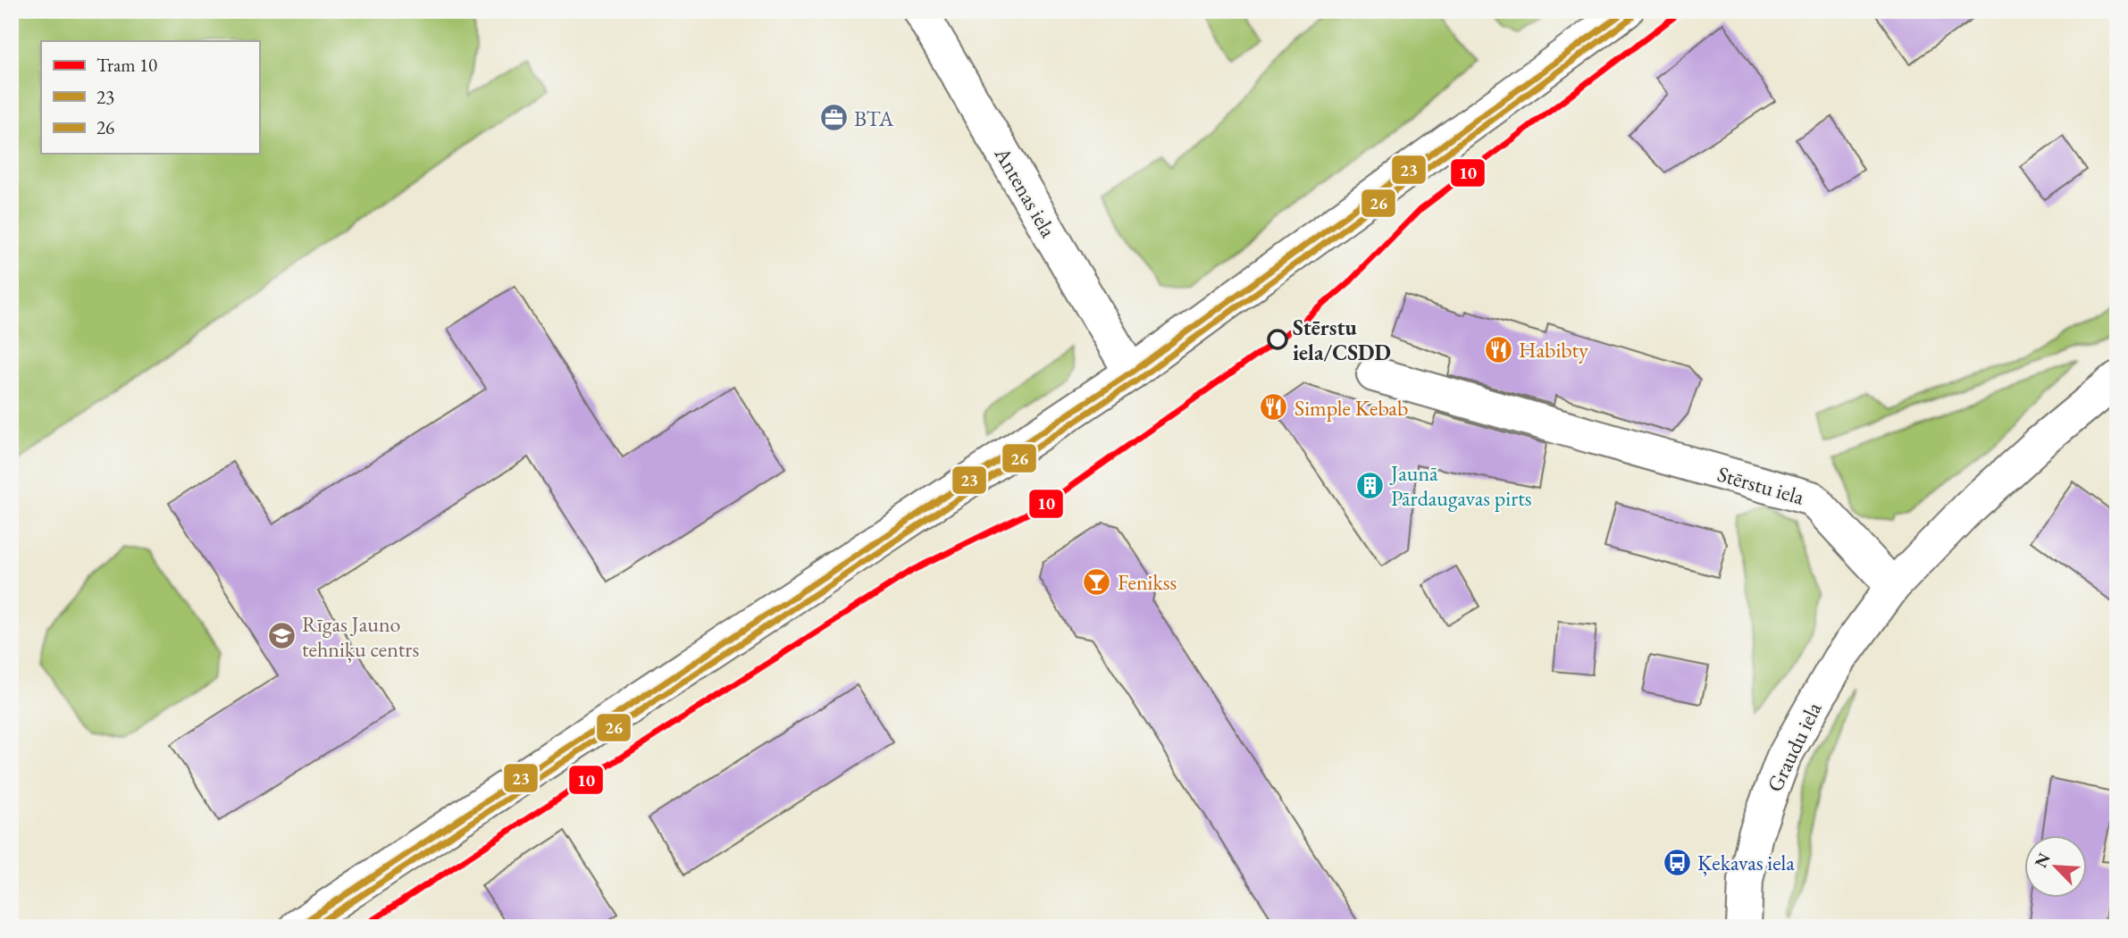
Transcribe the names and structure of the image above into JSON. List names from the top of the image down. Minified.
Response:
{"streets":{"street":["Antenas iela","Stērstu iela","Graudu iela"]},"crossings":[["Stērstu iela","Graudu iela"]],"places":{"office":["BTA"],"other":["Stērstu iela/CSDD"],"restaurant":["Habibty","Simple Kebab"],"building":["Jaunā Pārdaugavas pirts"],"bar":["Fenikss"],"school or university":["Rīgas Jauno tehniķu centrs"],"bus stop":["Ķekavas iela"]},"lines":["tram line 10","transit line 23","transit line 26"],"legend":["Tram 10","23","26"],"north":"top left"}
